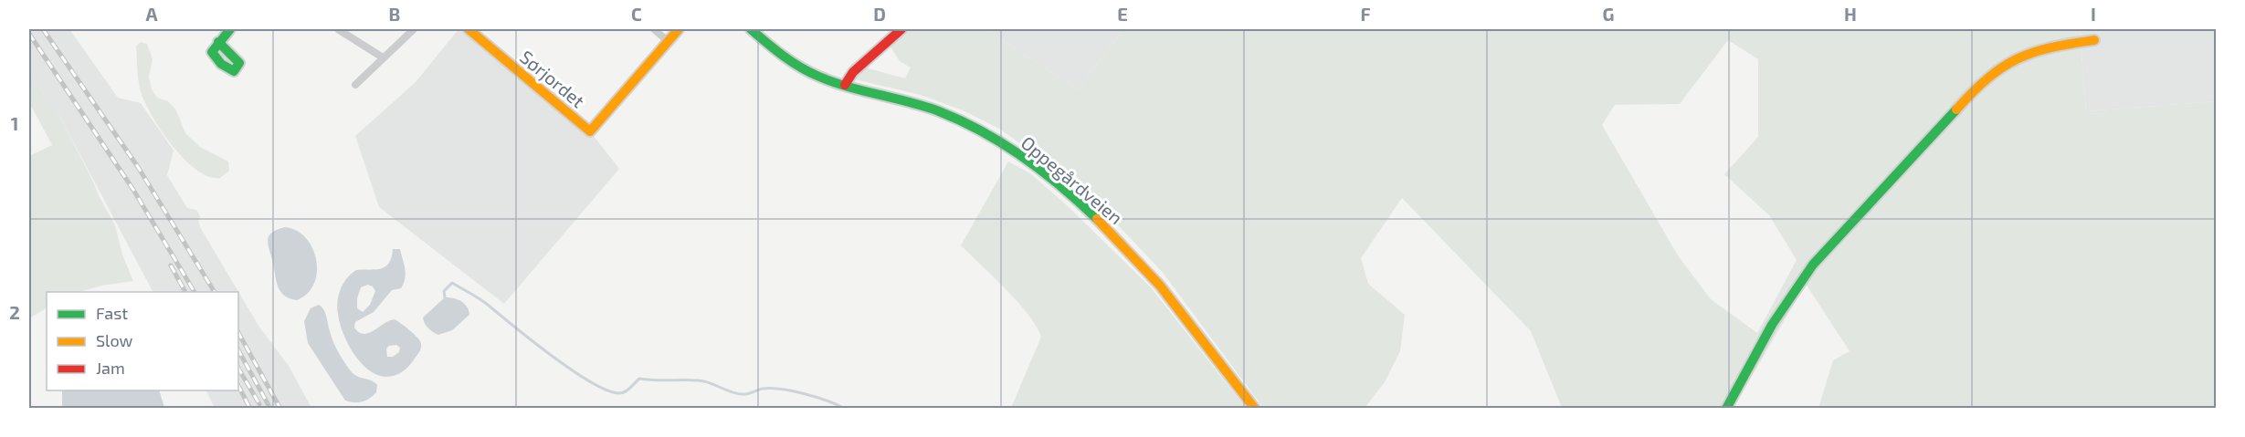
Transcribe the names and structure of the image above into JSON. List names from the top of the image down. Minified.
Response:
{"streets":{"street":["Sørjordet","Oppegårdveien"]},"legend":["Fast","Slow","Jam"],"grid":{"columns":["A","B","C","D","E","F","G","H","I"],"rows":["1","2"]}}
